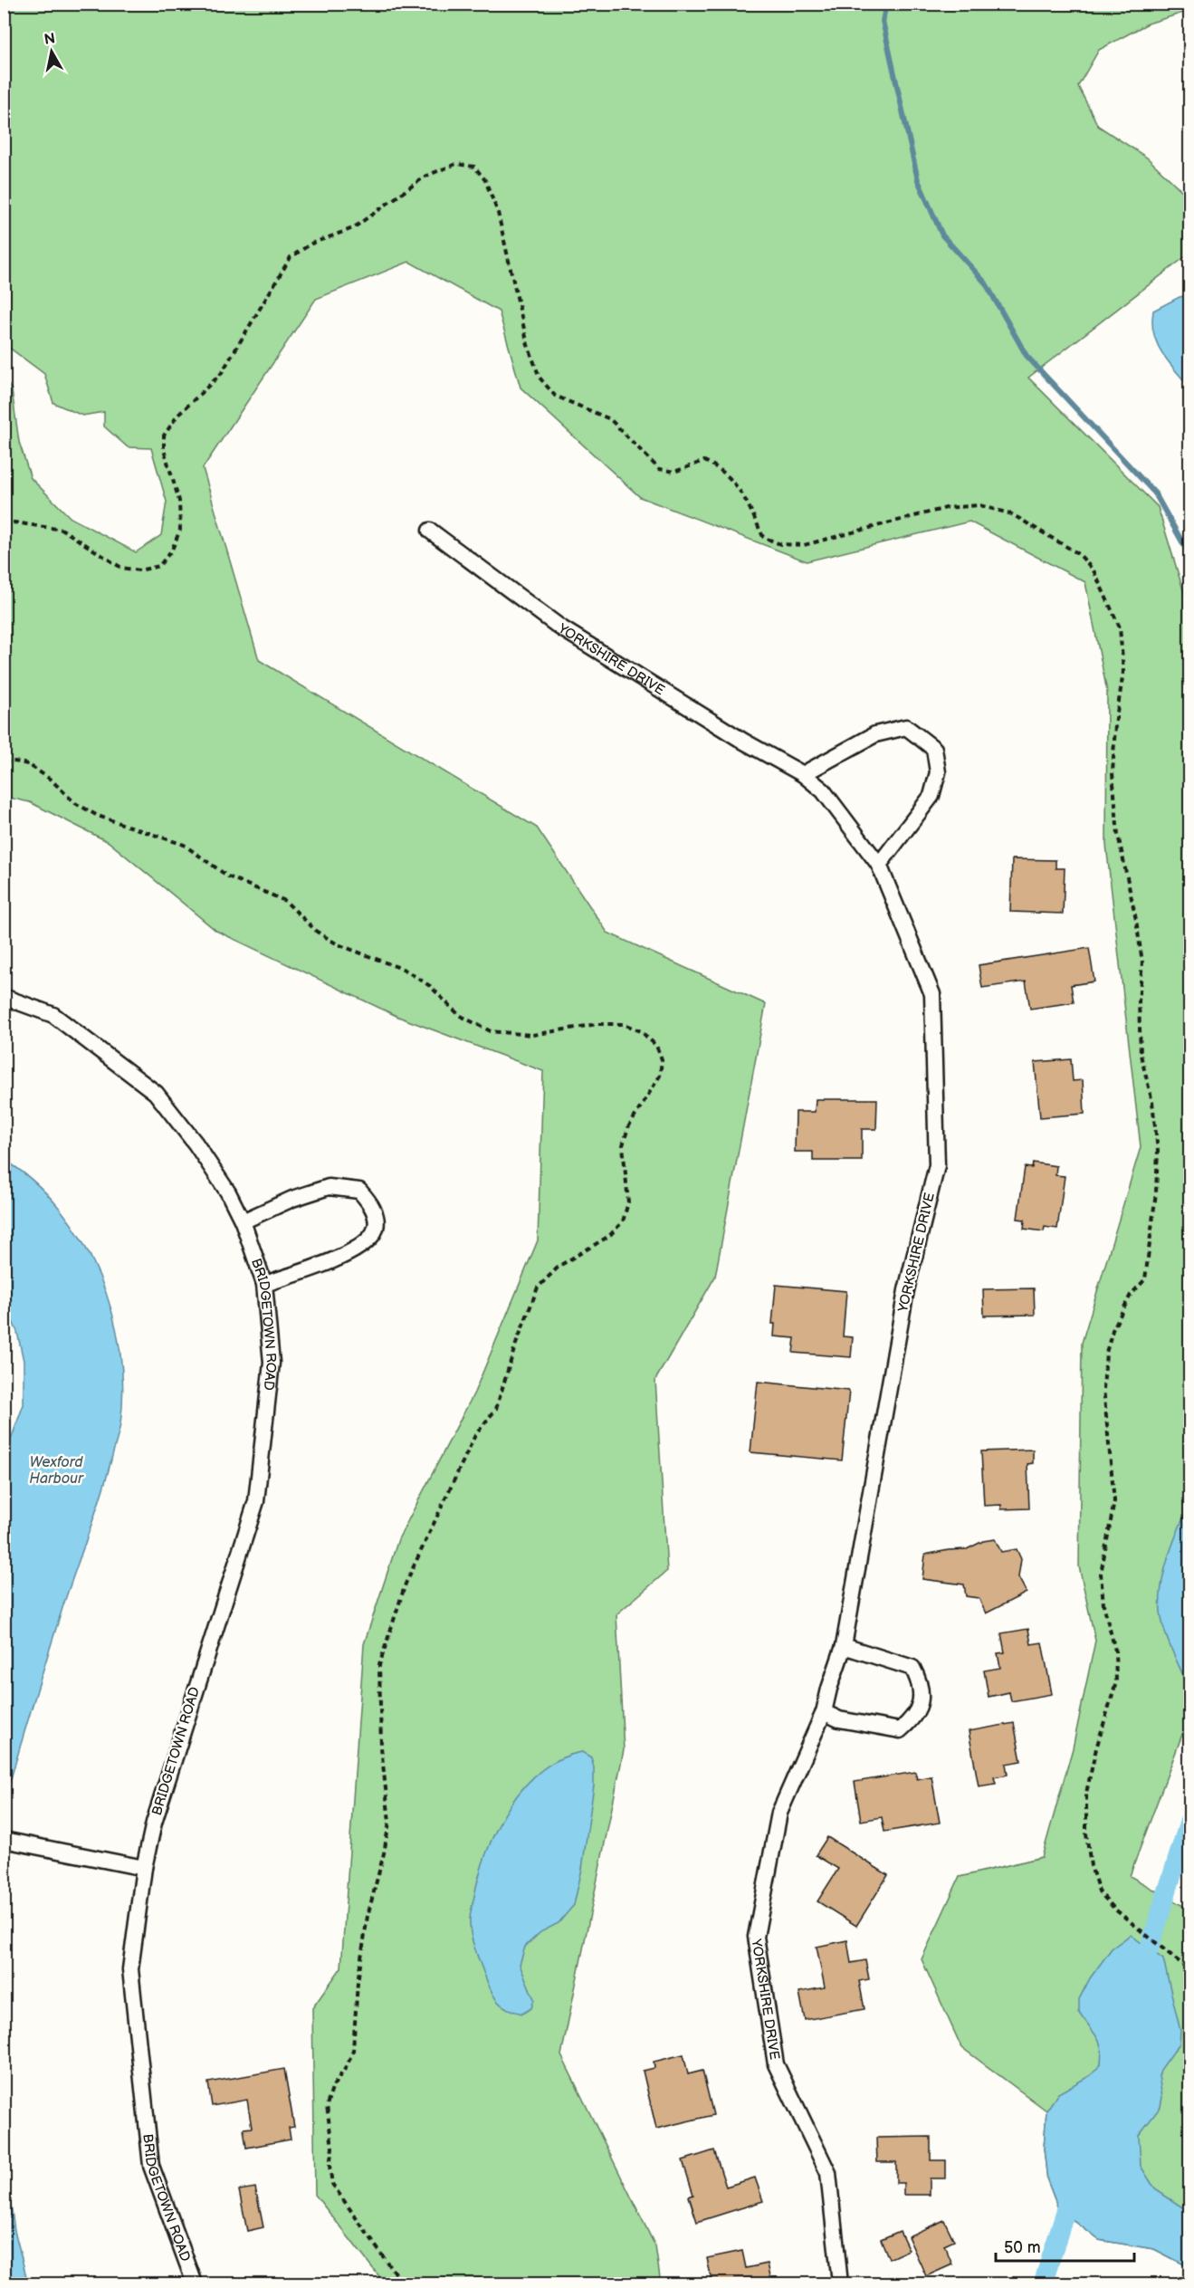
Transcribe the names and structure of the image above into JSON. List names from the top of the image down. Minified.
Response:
{"streets":{"street":["YORKSHIRE DRIVE","BRIDGETOWN ROAD"]},"water":["Wexford Harbour"],"scale_bar":"50 m","north":"top"}
